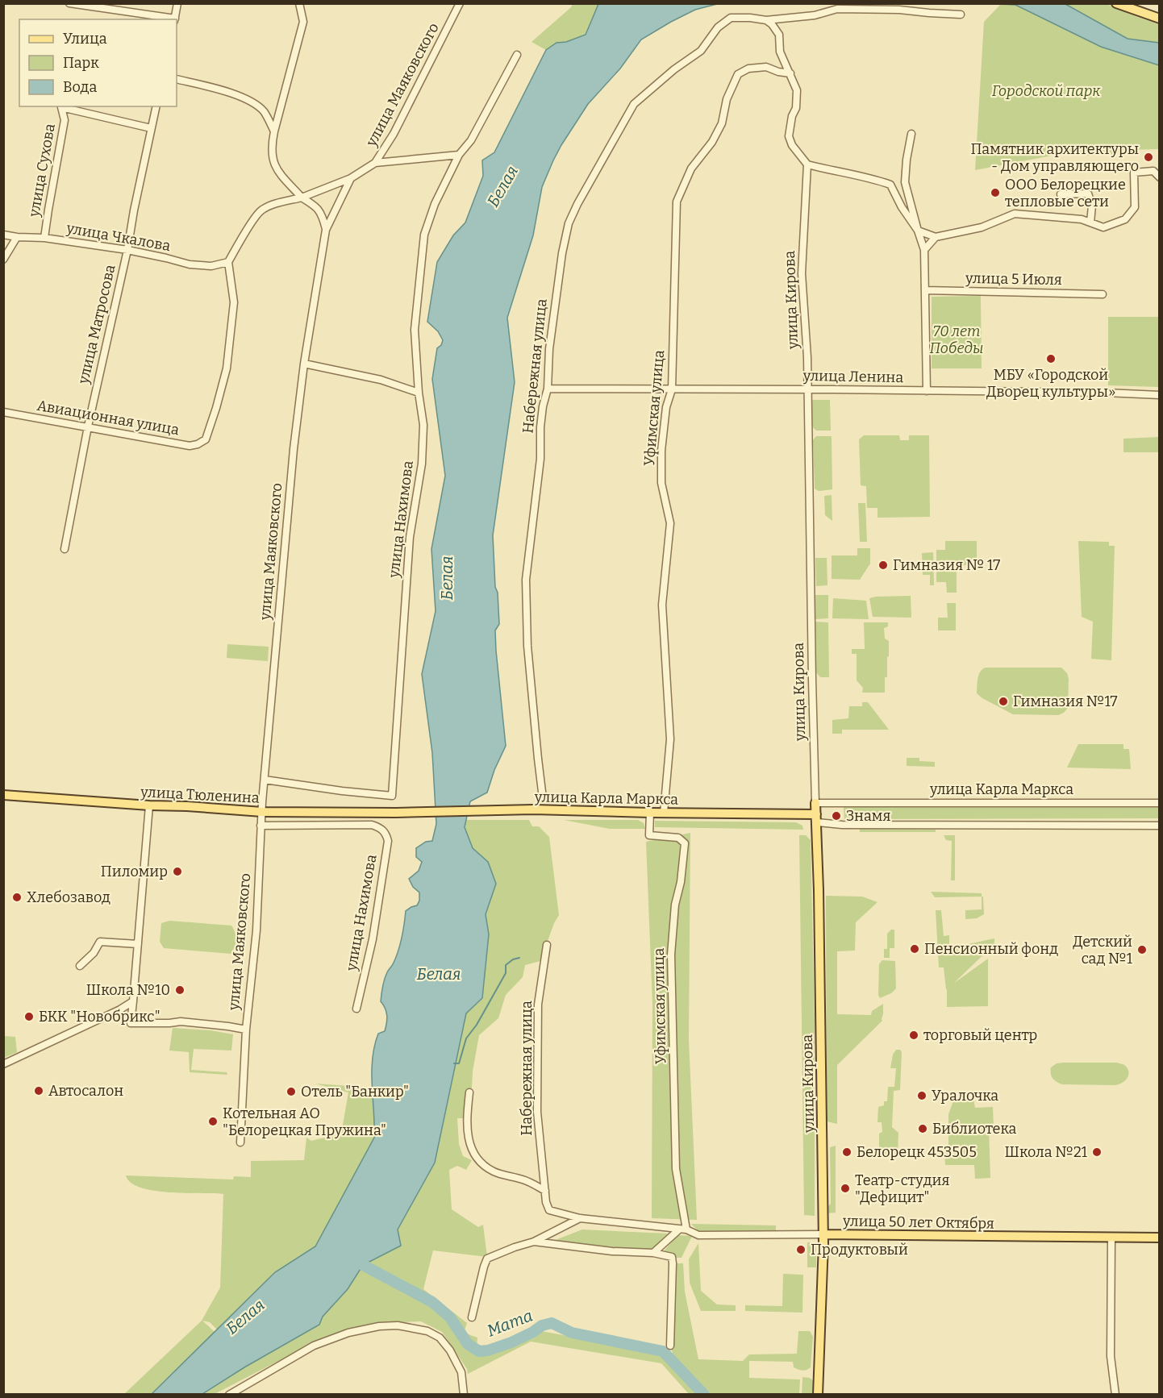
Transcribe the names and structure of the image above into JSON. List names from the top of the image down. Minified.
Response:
{"streets":{"main road":["улица Кирова","улица Карла Маркса","улица Тюленина","улица 50 лет Октября"],"street":["улица Маяковского","улица Сухова","улица Чкалова","улица 5 Июля","улица Матросова","Набережная улица","улица Ленина","Уфимская улица","Авиационная улица","улица Нахимова"]},"crossings":[["улица Маяковского","улица Нахимова"],["улица Маяковского","улица Тюленина"],["улица Сухова","улица Чкалова"],["улица Сухова","улица Матросова"],["улица Чкалова","улица Матросова"],["улица Чкалова","Авиационная улица"],["улица Кирова","улица Ленина"],["улица Кирова","улица Карла Маркса"],["улица Кирова","улица 50 лет Октября"],["улица Матросова","Авиационная улица"],["Набережная улица","улица Ленина"],["Набережная улица","улица 50 лет Октября"],["улица Ленина","Уфимская улица"],["Уфимская улица","улица Карла Маркса"],["Уфимская улица","улица 50 лет Октября"],["улица Карла Маркса","улица Тюленина"]],"water":["Белая","Мата"],"parks":["Городской парк","70 лет Победы"],"places":["Памятник архитектуры - Дом управляющего","ООО Белорецкие тепловые сети","МБУ «Городской Дворец культуры»","Гимназия № 17","Гимназия №17","Знамя","Пиломир","Хлебозавод","Пенсионный фонд","Детский сад №1","Школа №10","БКК \"Новобрикс\"","торговый центр","Автосалон","Отель \"Банкир\"","Уралочка","Котельная АО \"Белорецкая Пружина\"","Библиотека","Белорецк 453505","Школа №21","Театр-студия \"Дефицит\"","Продуктовый"],"legend":["Улица","Парк","Вода"]}
